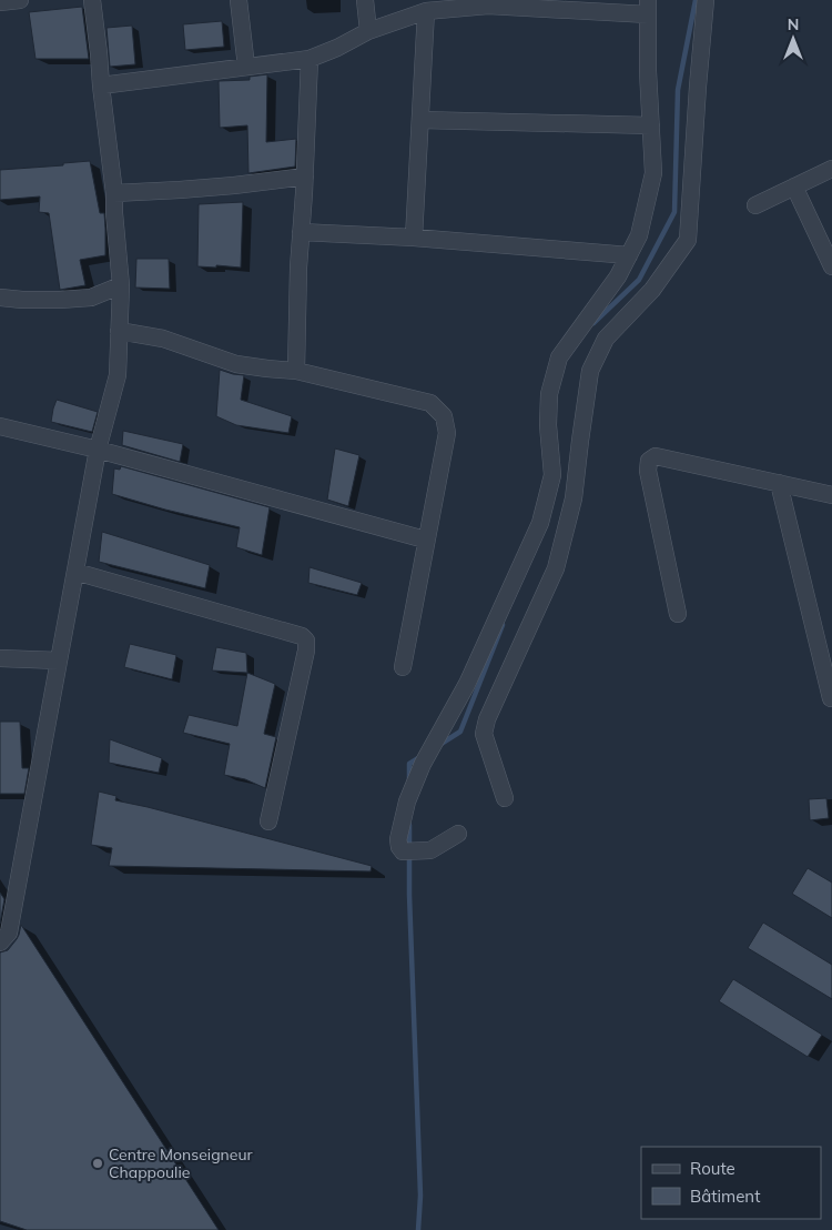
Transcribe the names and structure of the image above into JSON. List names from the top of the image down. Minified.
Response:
{"places":["Centre Monseigneur Chappoulie"],"legend":["Route","Bâtiment"],"north":"top"}
